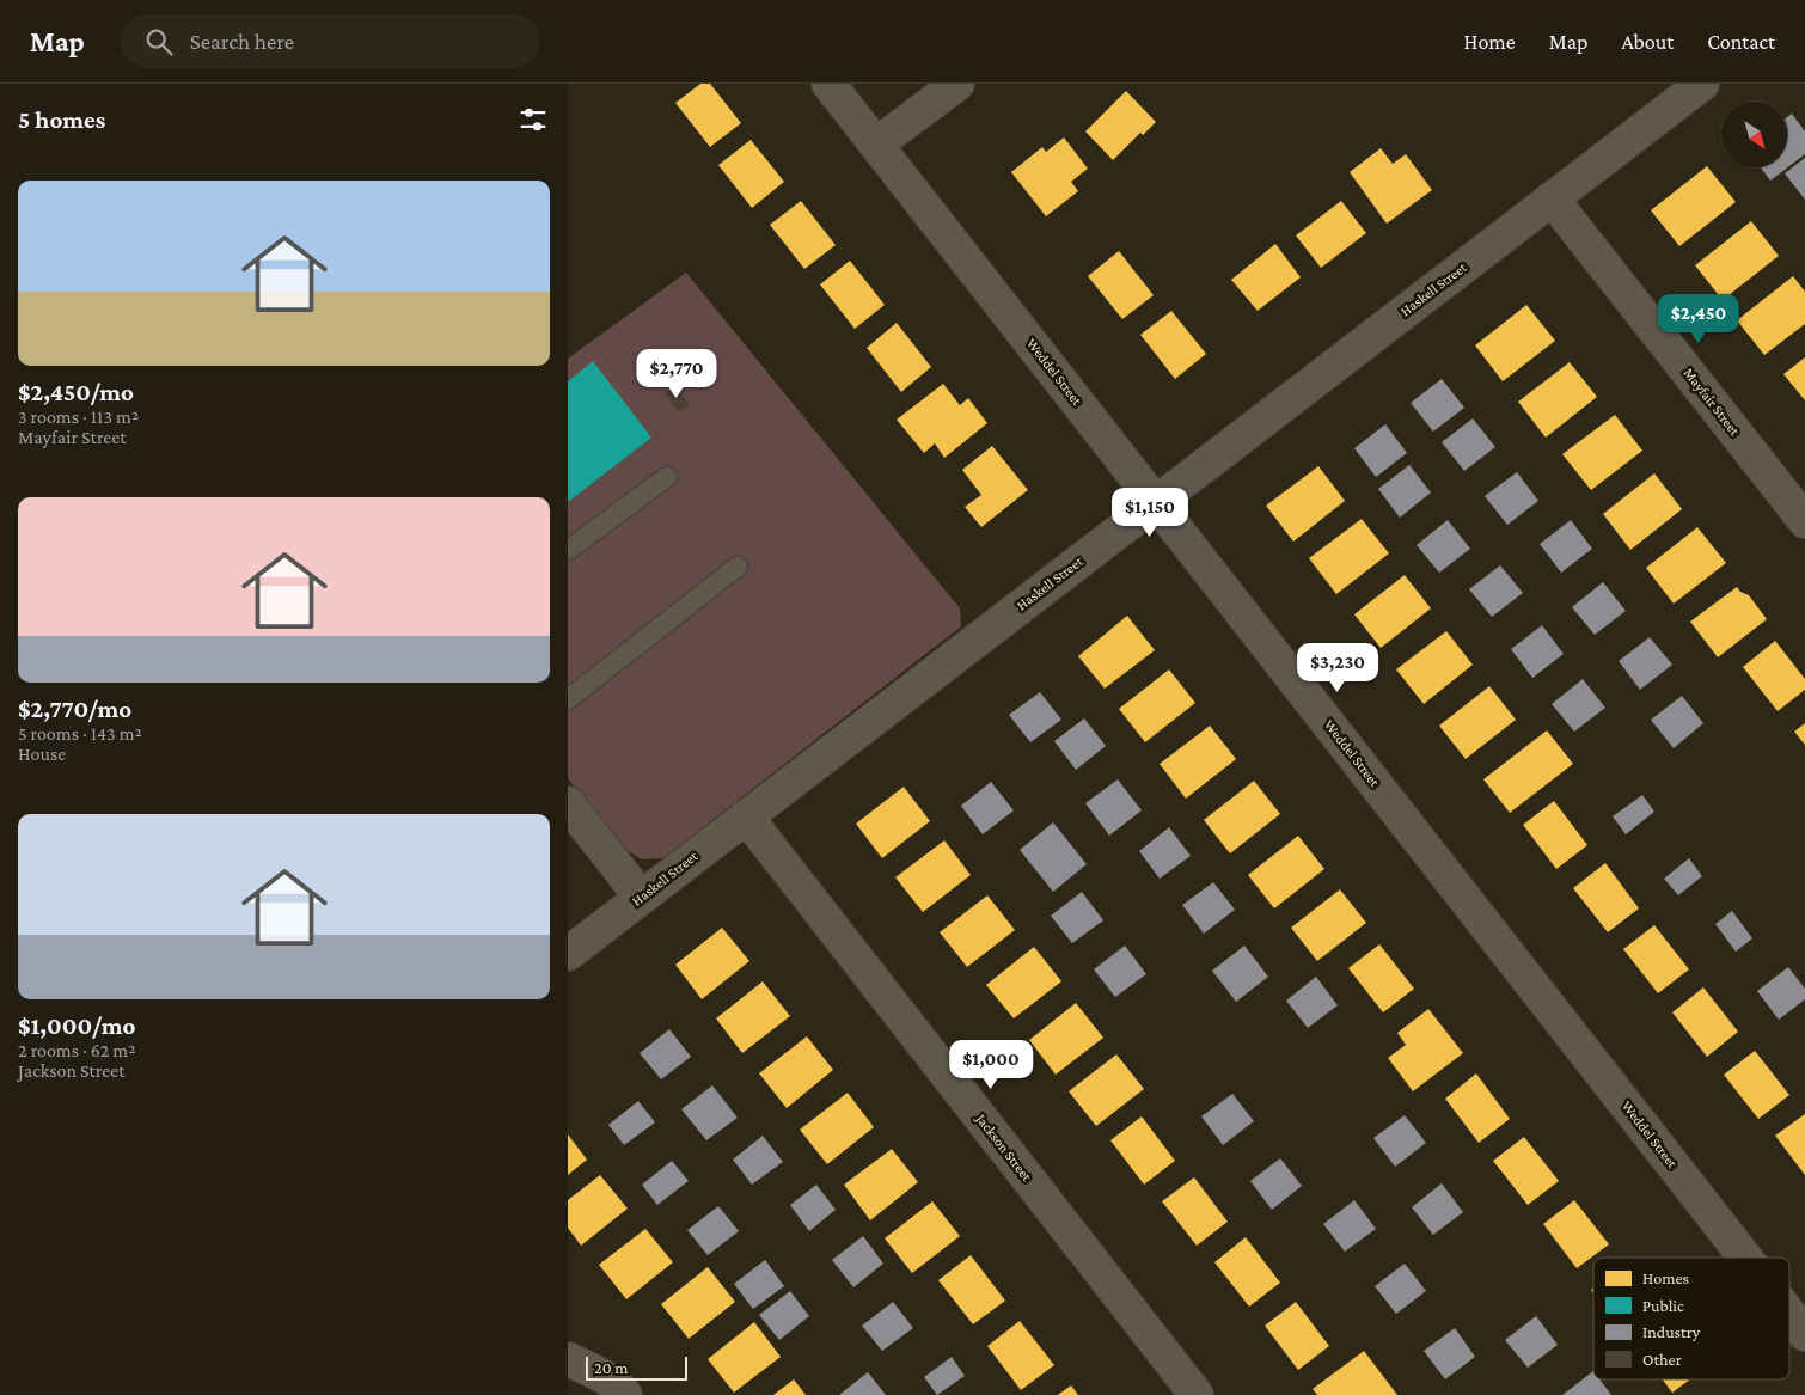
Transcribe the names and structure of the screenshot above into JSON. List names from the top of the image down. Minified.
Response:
{"streets":{"street":["Haskell Street","Weddel Street","Mayfair Street","Jackson Street"]},"crossings":[["Haskell Street","Weddel Street"],["Haskell Street","Mayfair Street"],["Haskell Street","Jackson Street"]],"legend":["Homes","Public","Industry","Other"],"scale_bar":"20 m","north":"bottom right","page":{"header":"Map","search":"Search here","nav":["Home","Map","About","Contact"],"heading":"5 homes","list":[{"name":"$2,450/mo","note":"3 rooms · 113 m² · Mayfair Street"},{"name":"$2,770/mo","note":"5 rooms · 143 m² · House"},{"name":"$1,000/mo","note":"2 rooms · 62 m² · Jackson Street"}],"price":["$2,450","$2,770","$1,150","$3,230","$1,000"],"scale":"20 m"}}
